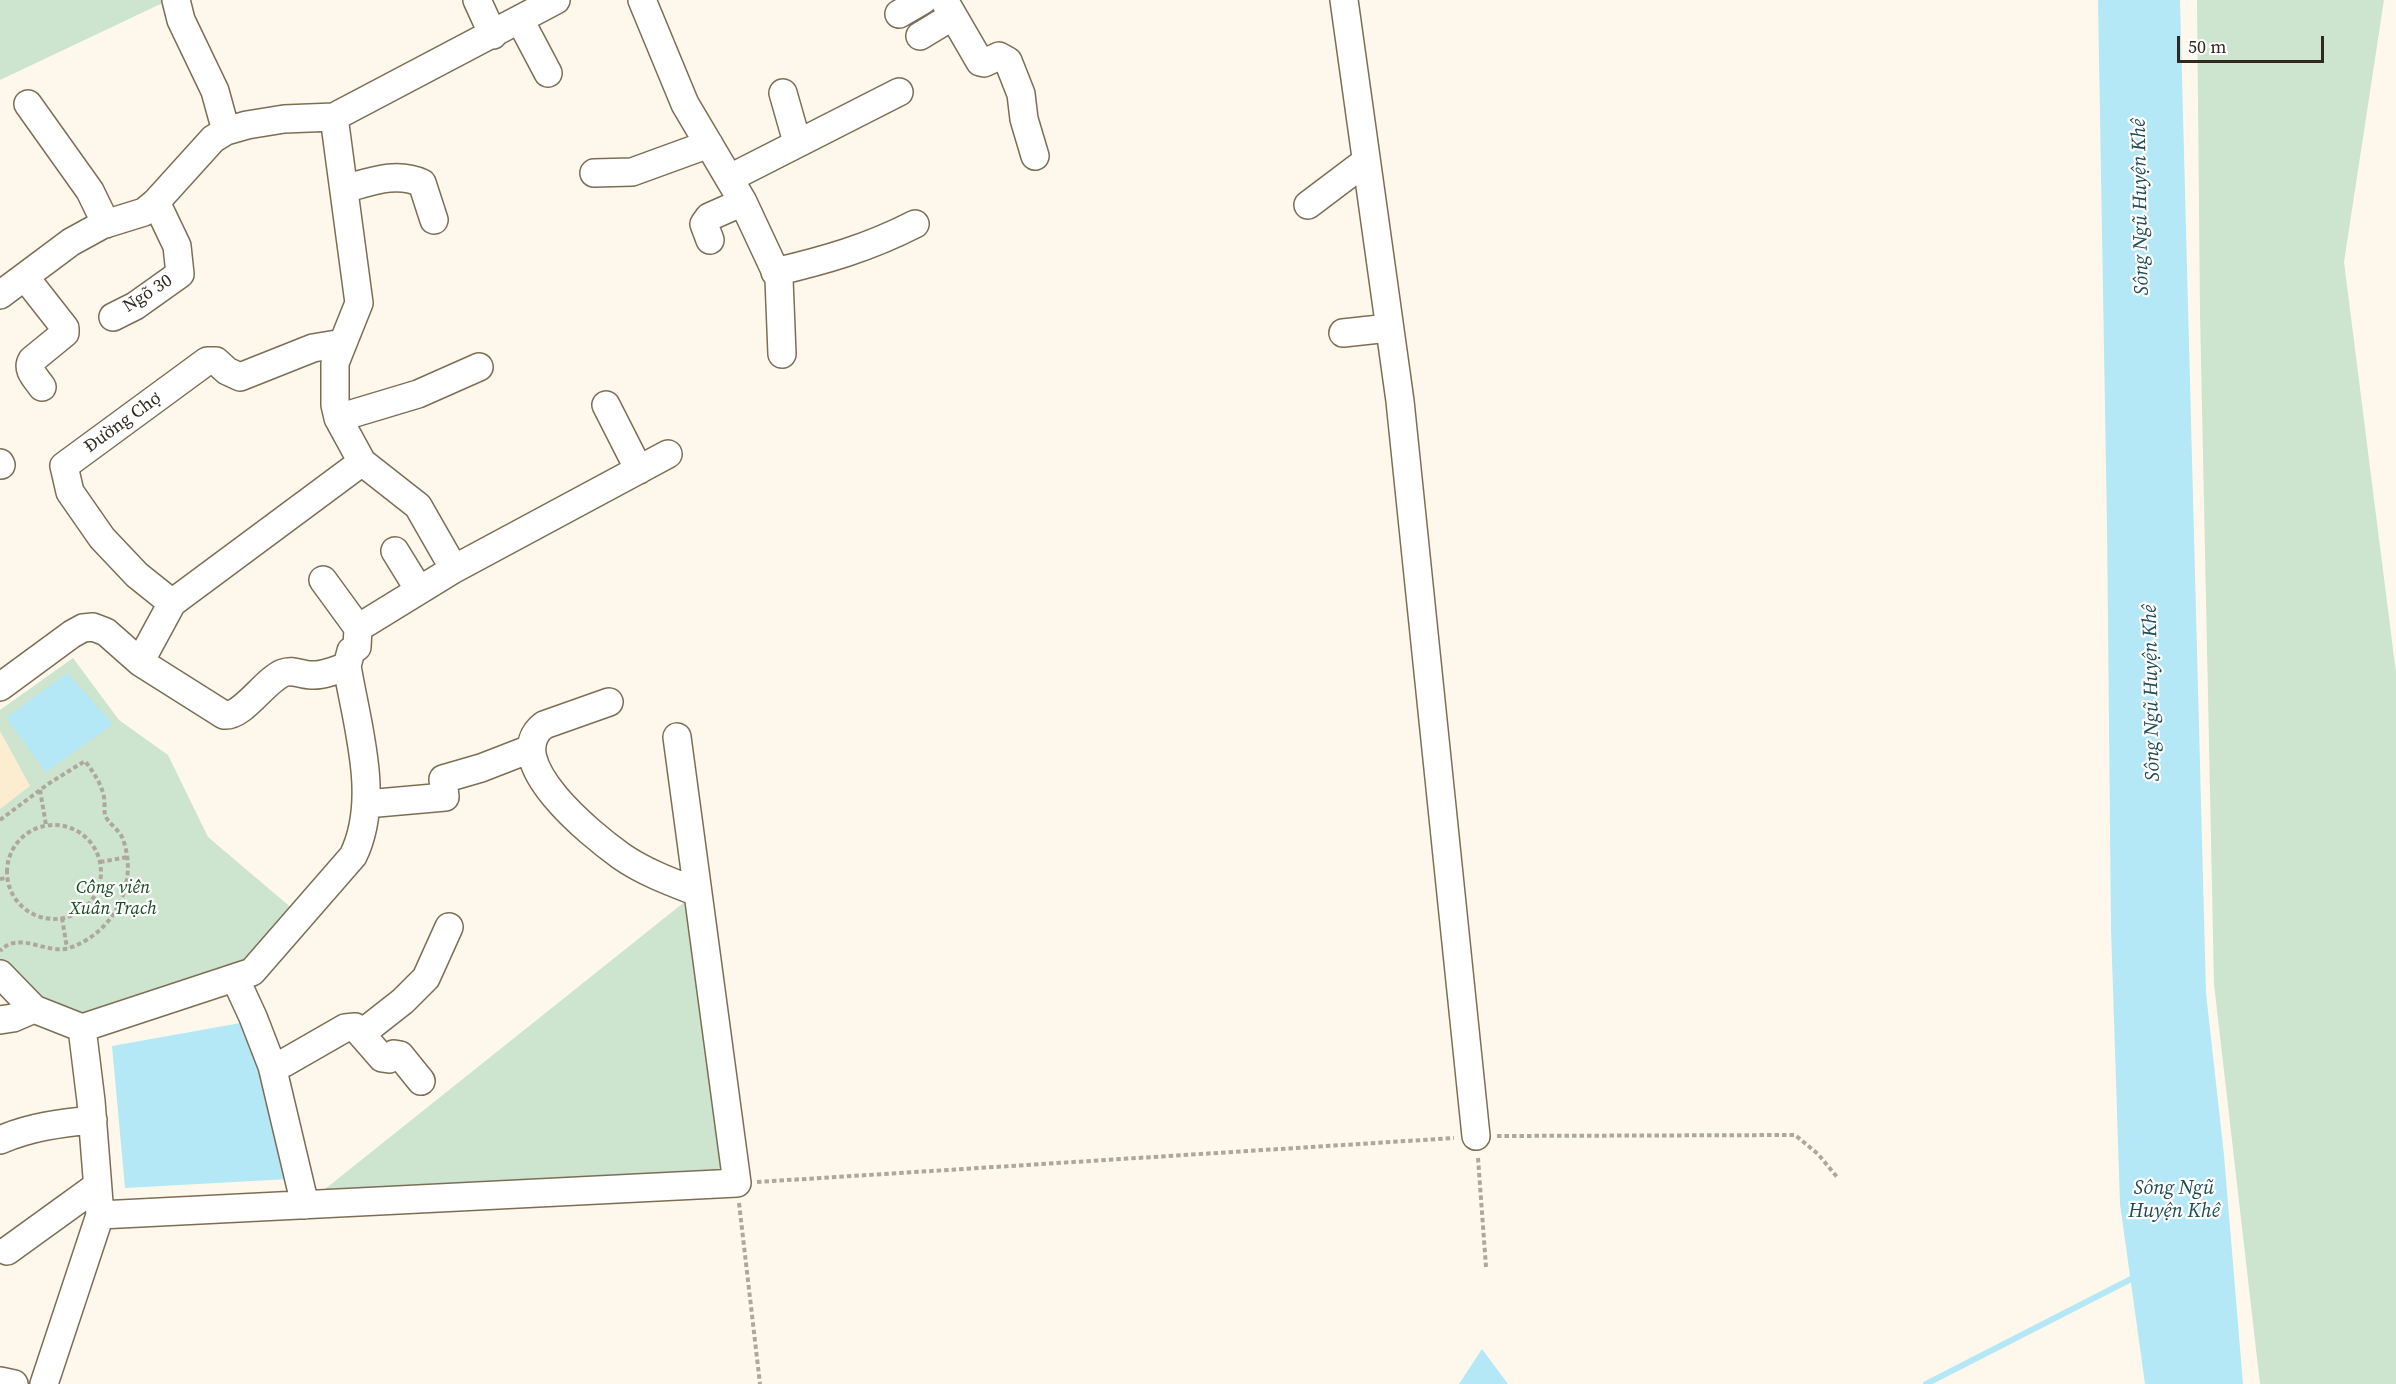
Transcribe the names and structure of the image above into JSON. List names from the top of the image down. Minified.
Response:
{"streets":{"street":["Ngõ 30","Đường Chợ"]},"water":["Sông Ngũ Huyện Khê"],"parks":["Công viên Xuân Trạch"],"scale_bar":"50 m"}
